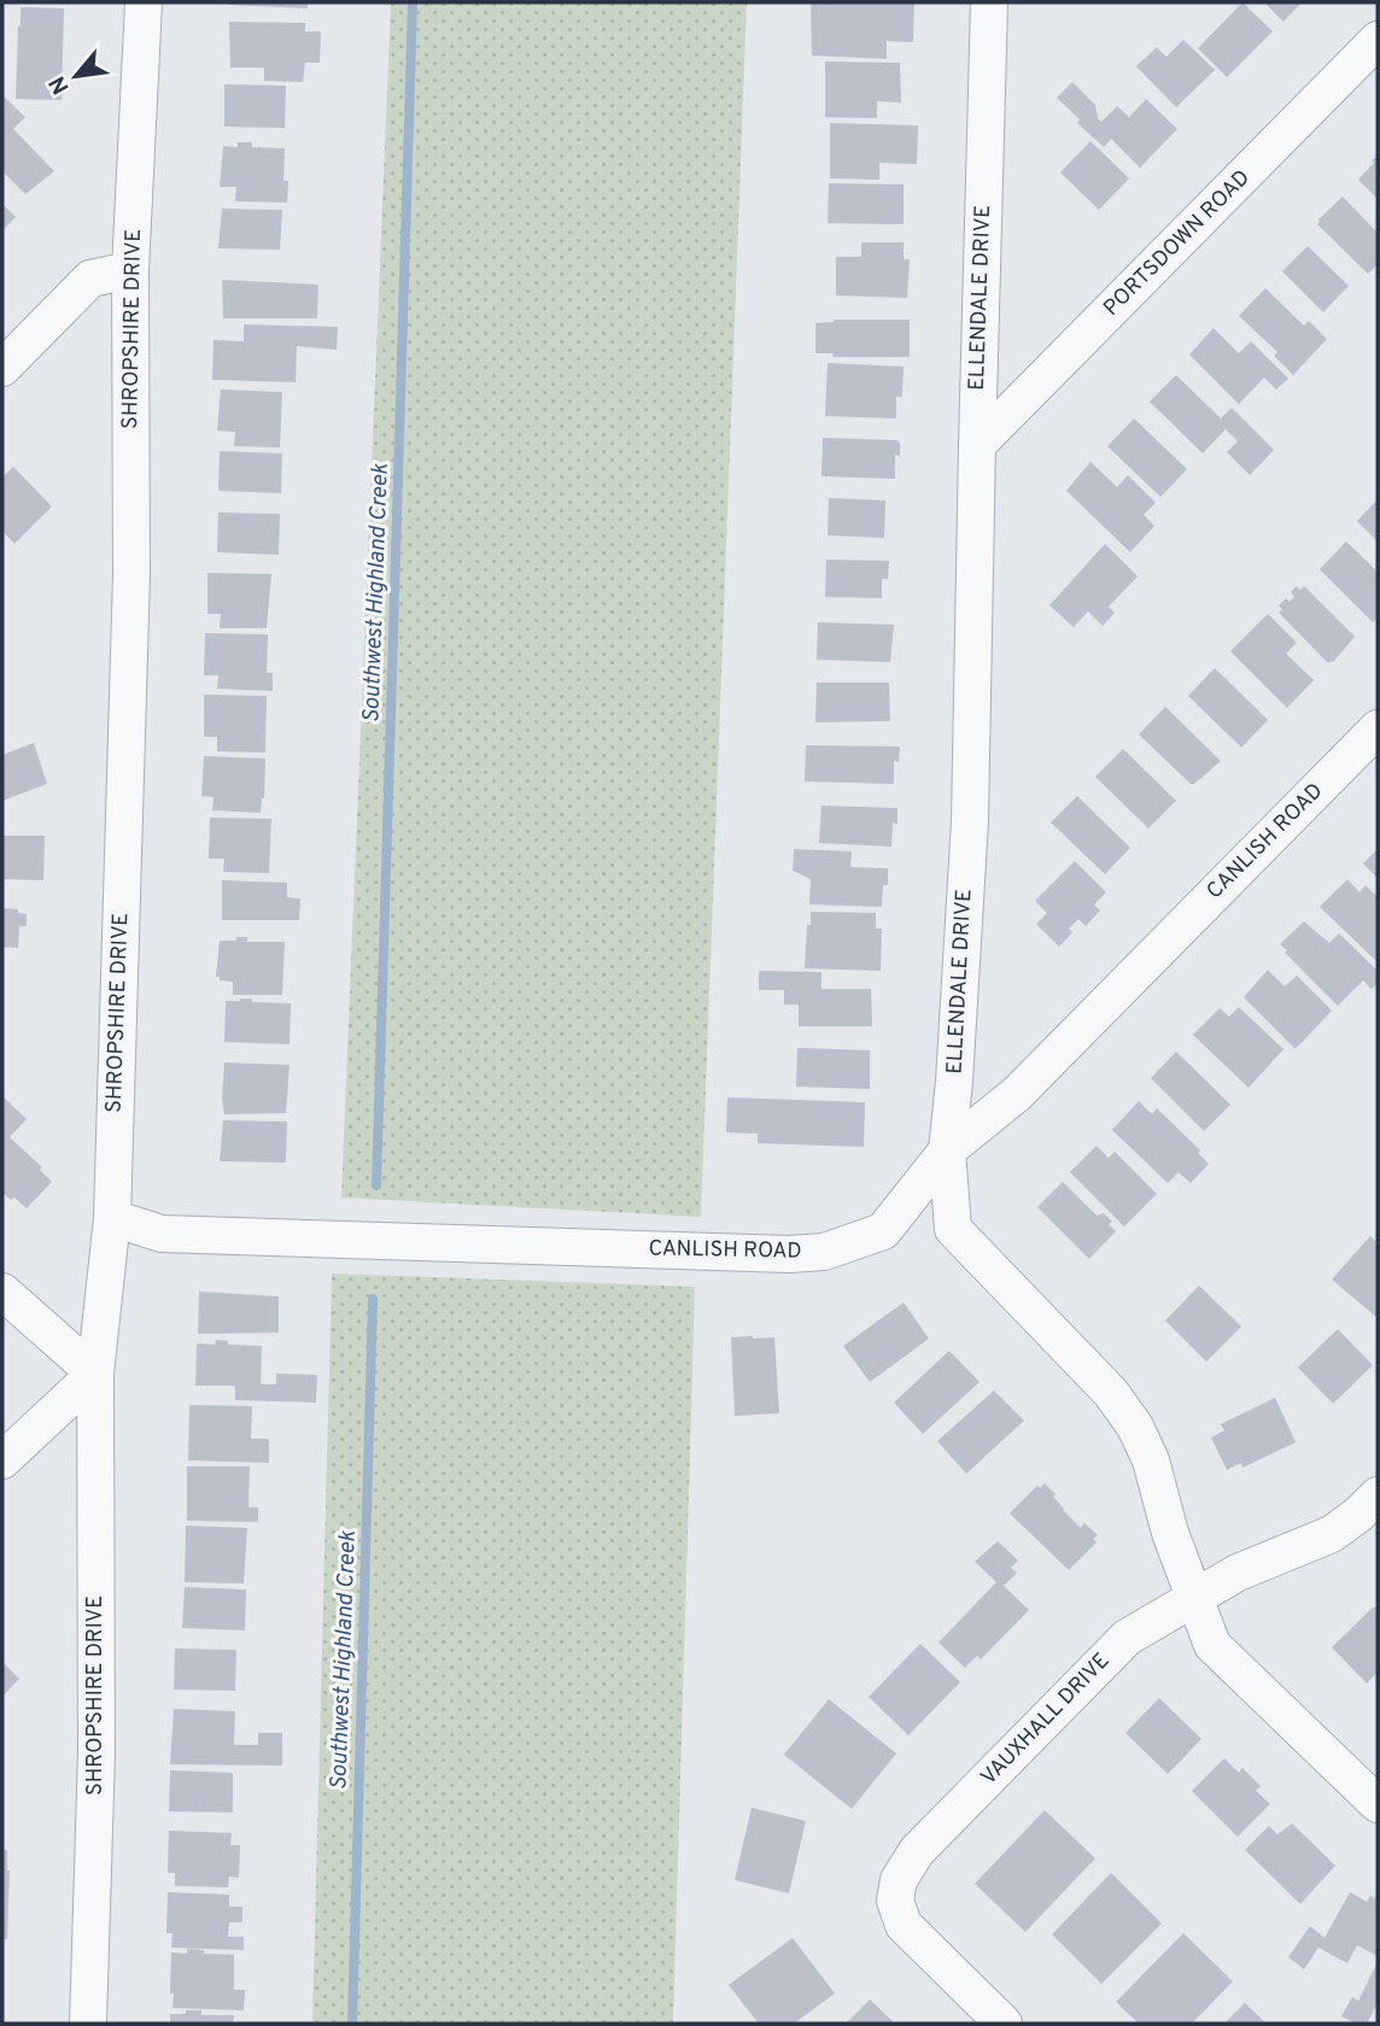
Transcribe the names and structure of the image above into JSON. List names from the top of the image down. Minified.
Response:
{"streets":{"street":["PORTSDOWN ROAD","ELLENDALE DRIVE","SHROPSHIRE DRIVE","CANLISH ROAD","VAUXHALL DRIVE"]},"crossings":[["PORTSDOWN ROAD","ELLENDALE DRIVE"],["ELLENDALE DRIVE","CANLISH ROAD"],["ELLENDALE DRIVE","VAUXHALL DRIVE"],["SHROPSHIRE DRIVE","CANLISH ROAD"]],"water":["Southwest Highland Creek"],"north":"bottom left"}
